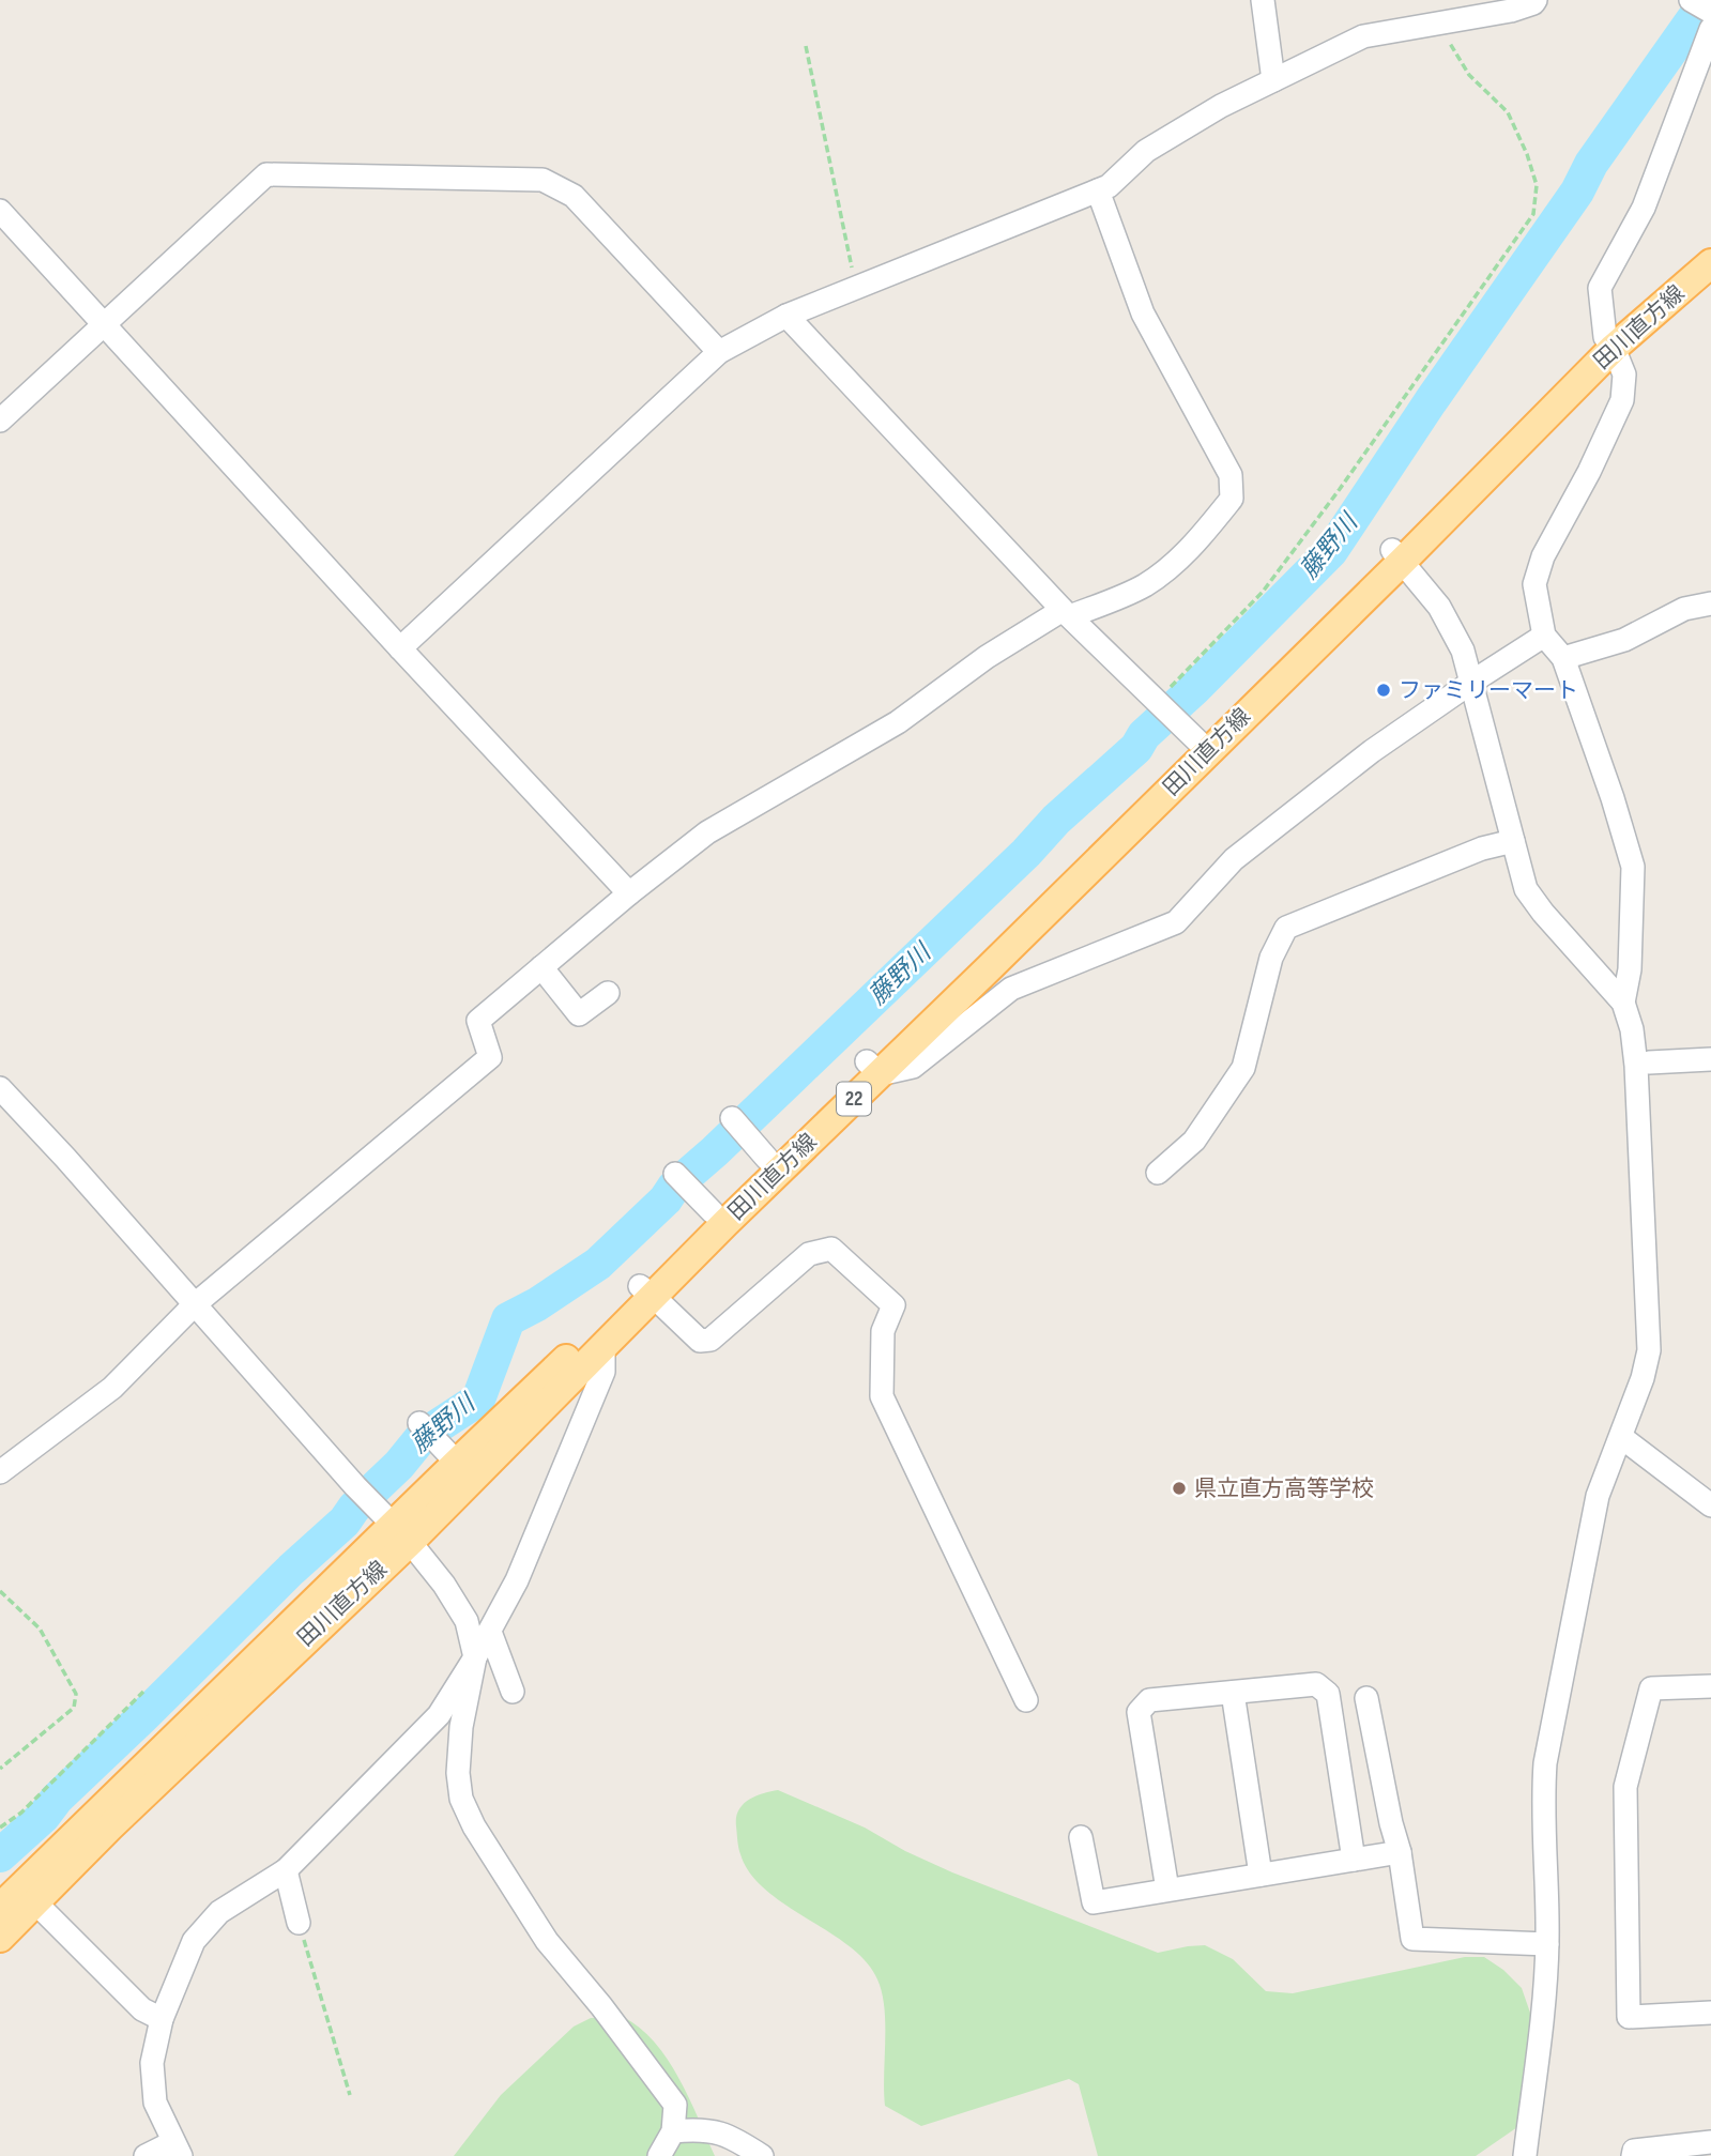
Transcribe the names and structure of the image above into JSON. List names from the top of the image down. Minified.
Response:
{"streets":{"main road":["田川直方線","22"]},"water":["藤野川"],"places":["ファミリーマート","県立直方高等学校"]}
